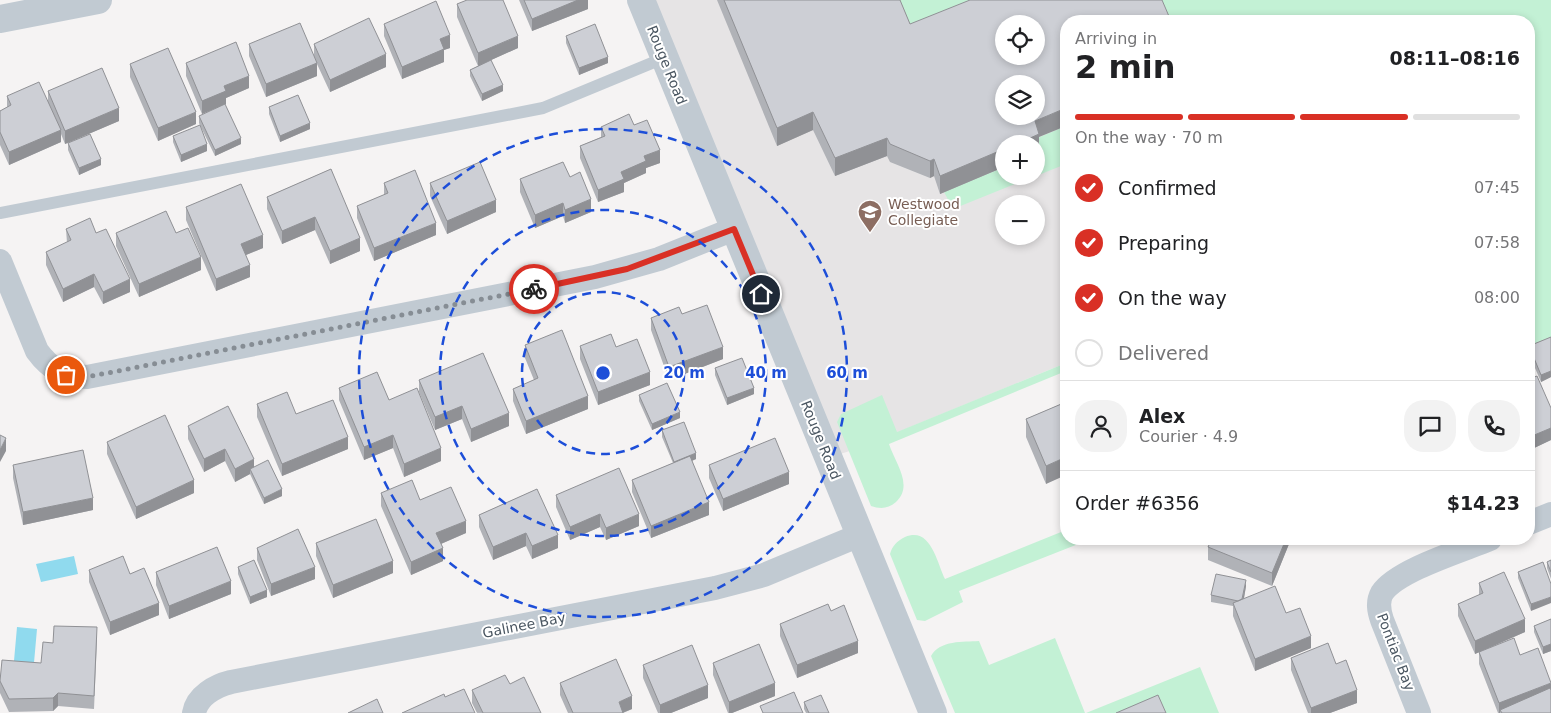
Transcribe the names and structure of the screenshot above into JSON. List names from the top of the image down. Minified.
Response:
{"streets":{"street":["Rouge Road","Galinee Bay","Pontiac Bay"]},"crossings":[["Rouge Road","Galinee Bay"]],"places":{"school or university":["Westwood Collegiate"]},"page":{"map_buttons":["+","−"],"heading":["2 min","Arriving in","08:11–08:16"],"panel":["Alex","Courier · 4.9","Order #6356","$14.23"],"bar":"On the way · 70 m","list":[["Confirmed","07:45"],["Preparing","07:58"],["On the way","08:00"],"Delivered"]},"rings":["20 m","40 m","60 m"]}
